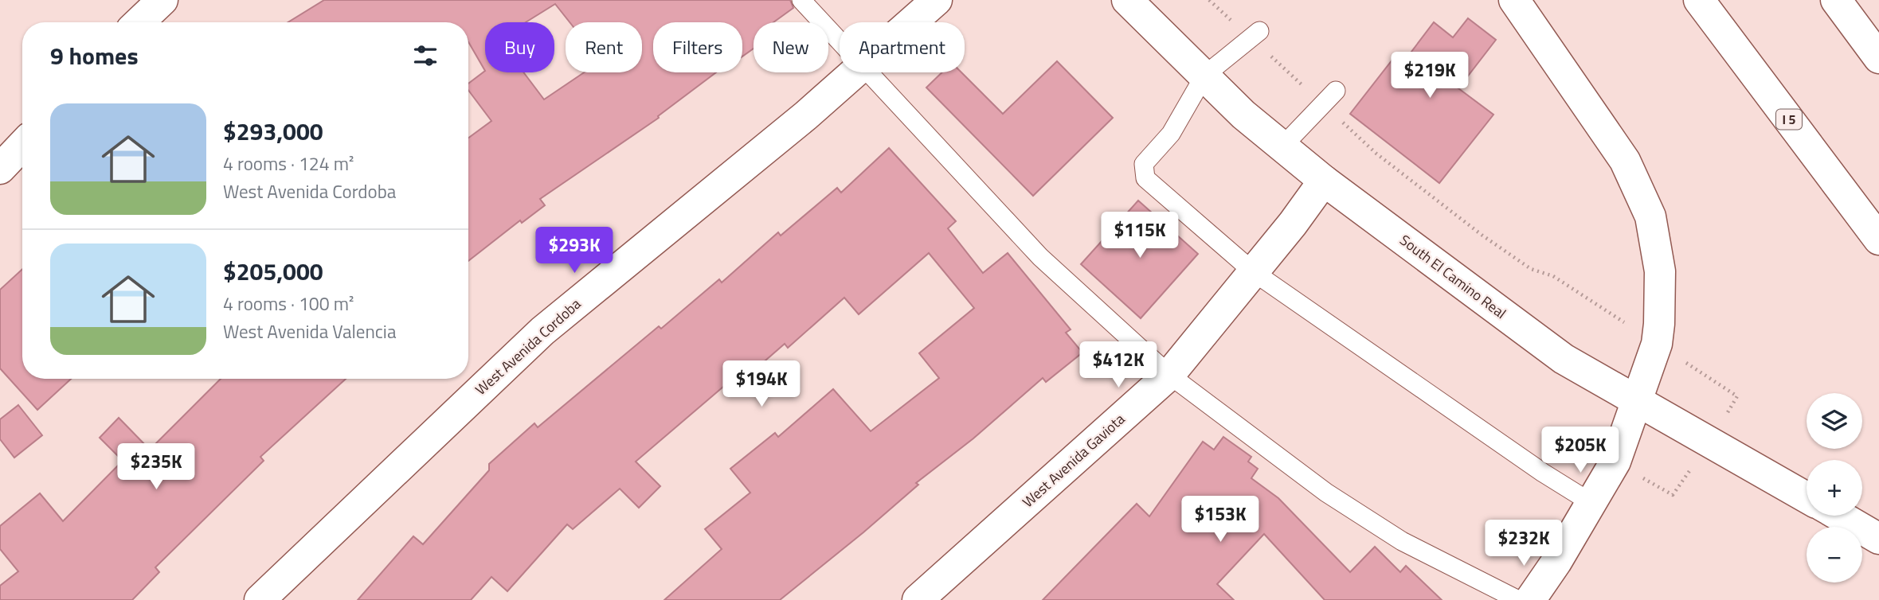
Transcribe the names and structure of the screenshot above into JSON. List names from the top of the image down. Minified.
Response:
{"streets":{"main road":["I 5","South El Camino Real","West Avenida Cordoba","West Avenida Gaviota"]},"crossings":[["South El Camino Real","West Avenida Gaviota"]],"page":{"chip":["Buy","Rent","Filters","New","Apartment"],"heading":"9 homes","price":["$219K","$115K","$293K","$412K","$194K","$205K","$235K","$153K","$232K"],"list":[{"name":"$293,000","note":"4 rooms · 124 m² · West Avenida Cordoba"},{"name":"$205,000","note":"4 rooms · 100 m² · West Avenida Valencia"}],"map_buttons":["+","−"]}}
